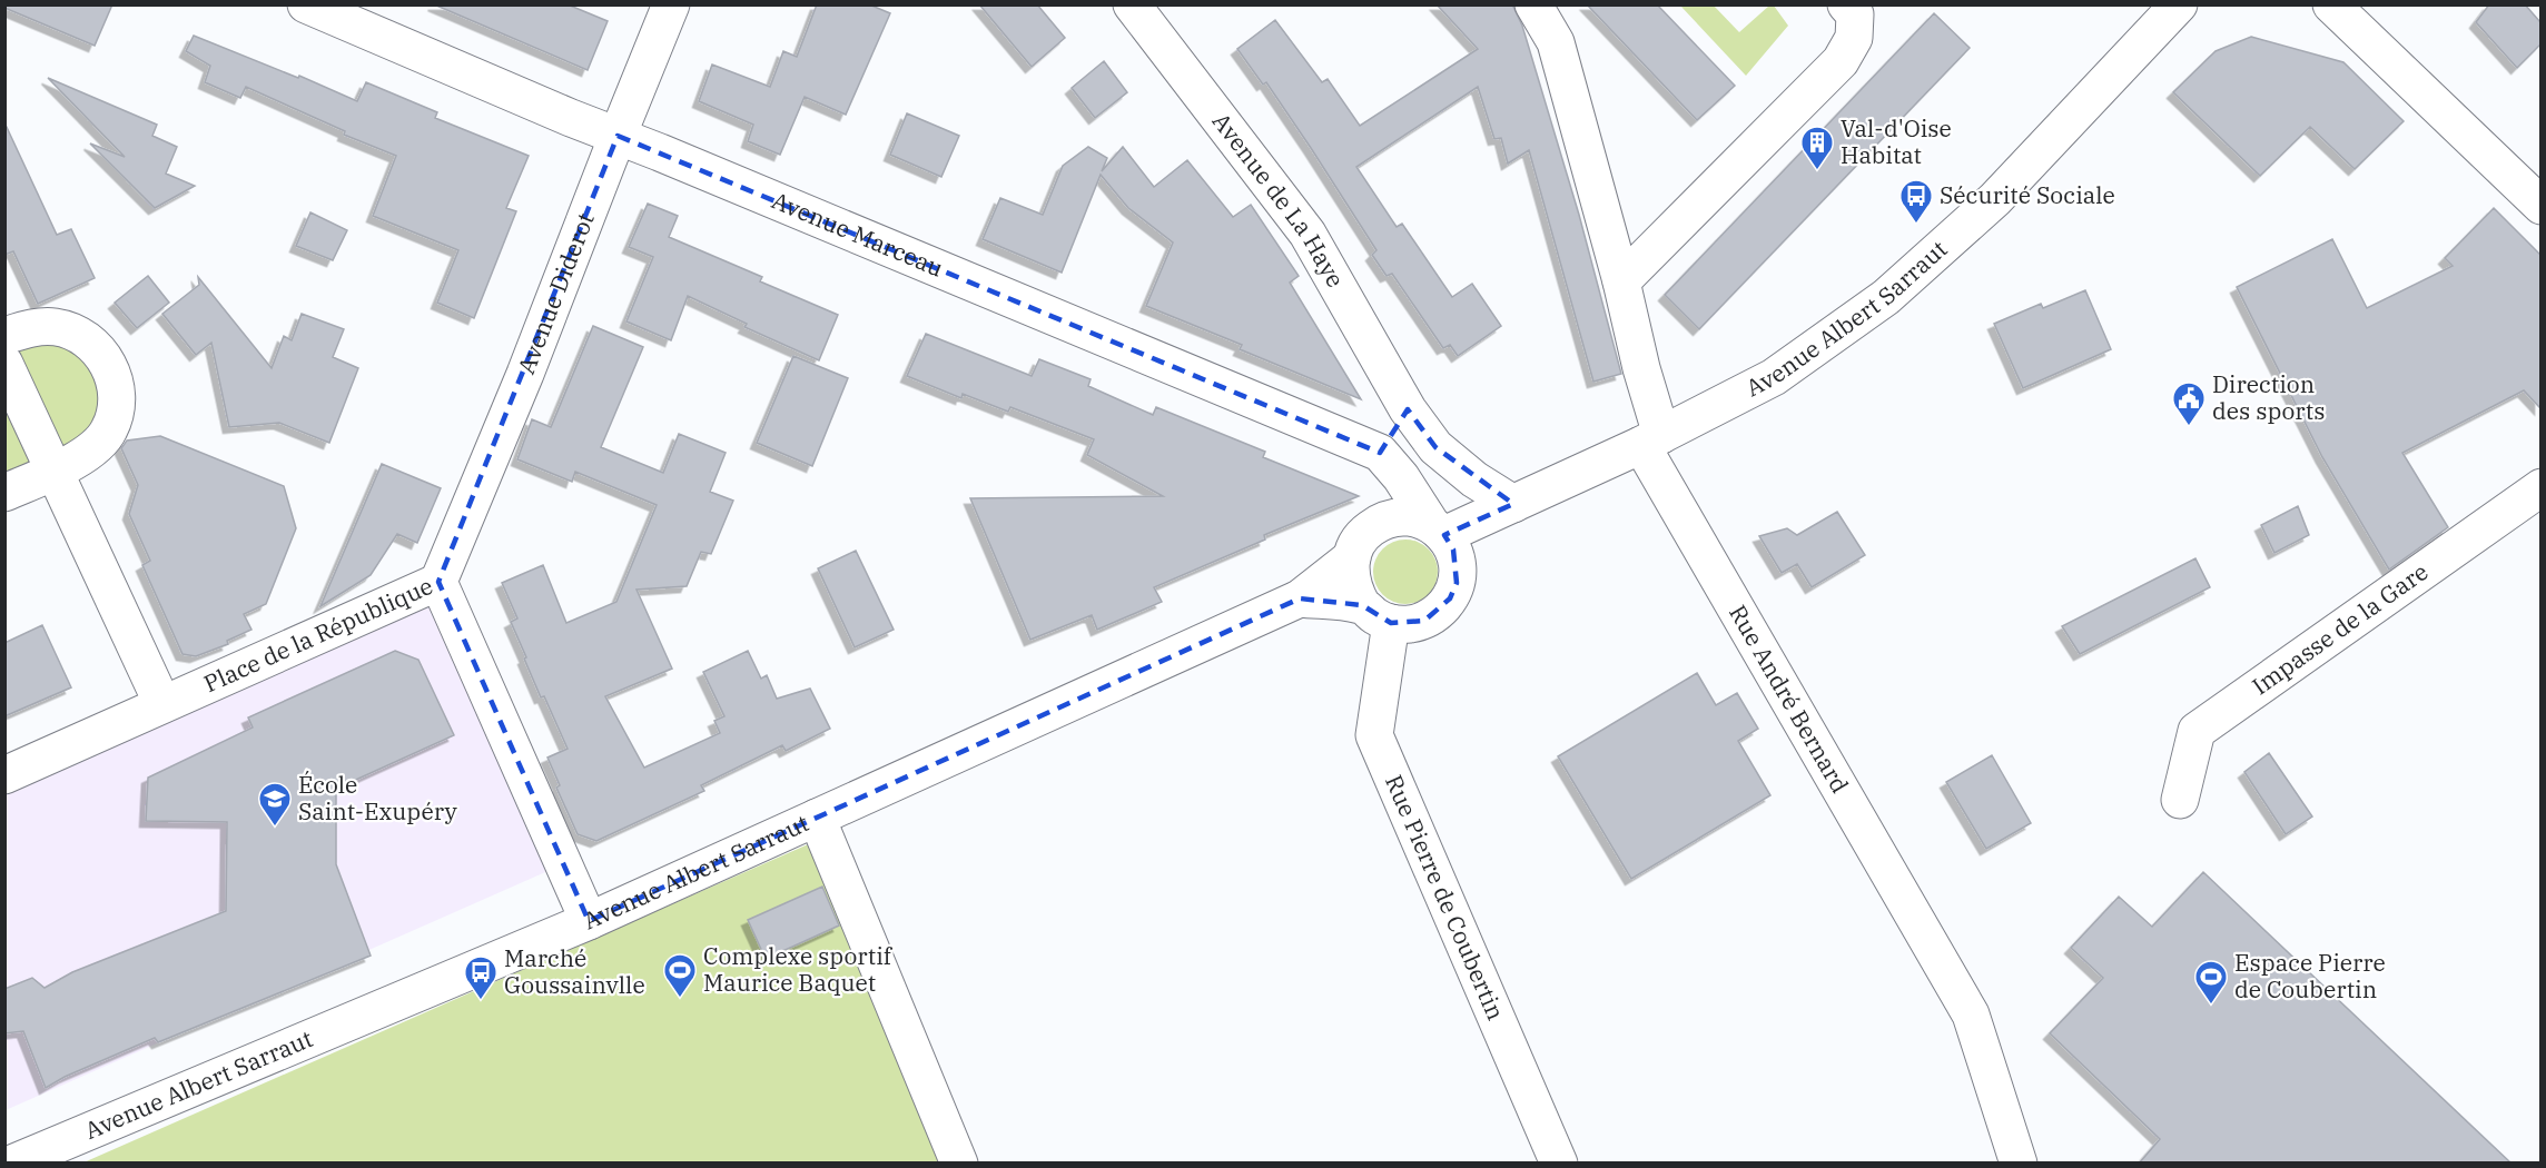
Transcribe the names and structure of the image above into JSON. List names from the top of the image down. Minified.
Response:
{"streets":{"street":["Avenue de La Haye","Avenue Marceau","Avenue Diderot","Avenue Albert Sarraut","Impasse de la Gare","Place de la République","Rue André Bernard","Rue Pierre de Coubertin"]},"crossings":[["Avenue de La Haye","Avenue Albert Sarraut"],["Avenue Marceau","Avenue Diderot"],["Avenue Diderot","Place de la République"],["Avenue Albert Sarraut","Place de la République"],["Avenue Albert Sarraut","Rue André Bernard"],["Avenue Albert Sarraut","Rue Pierre de Coubertin"]],"places":{"building":["Val-d'Oise Habitat"],"bus stop":["Sécurité Sociale","Marché Goussainvlle"],"public building":["Direction des sports"],"school or university":["École Saint-Exupéry"],"sports":["Complexe sportif Maurice Baquet","Espace Pierre de Coubertin"]}}
